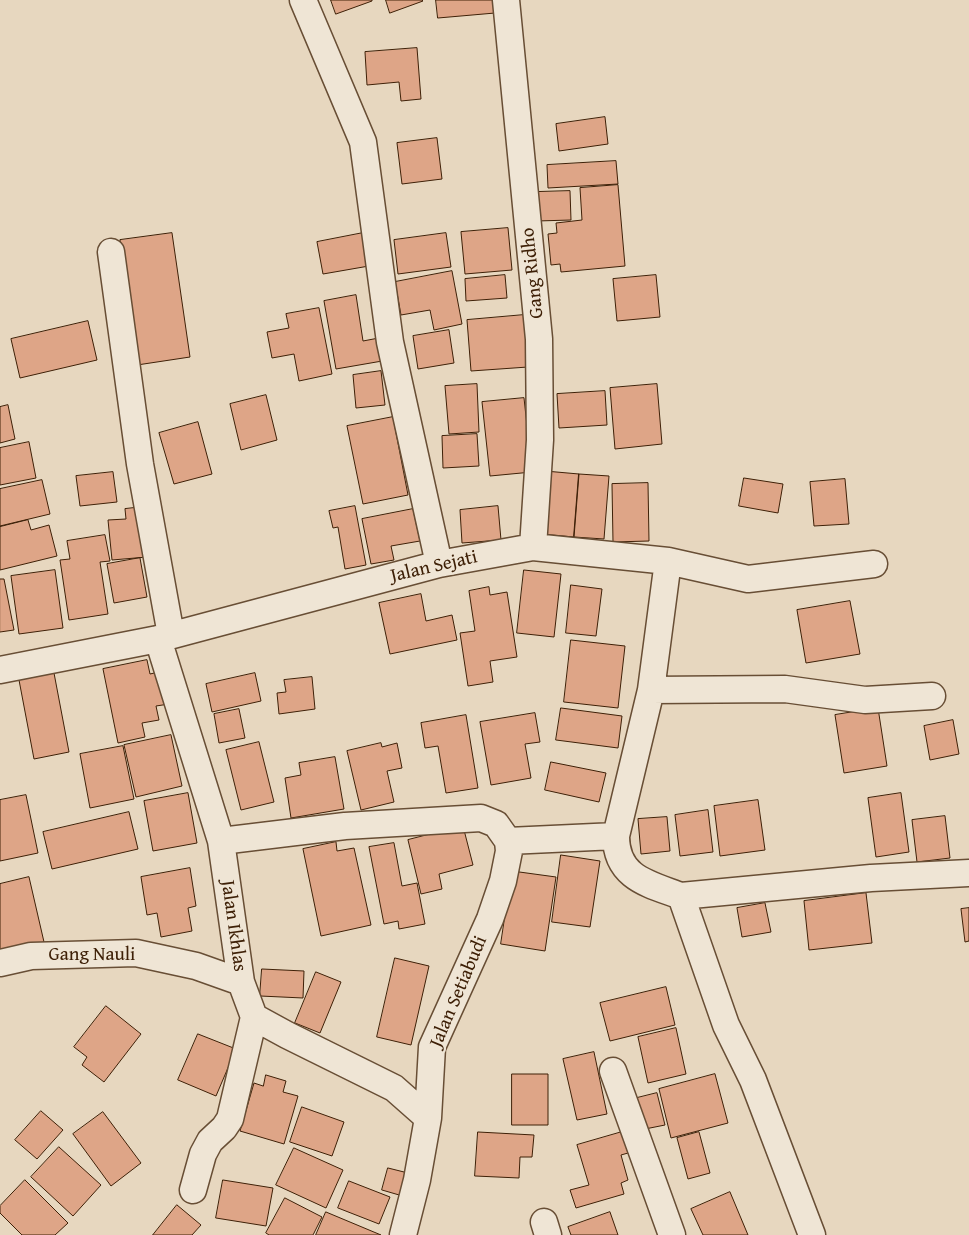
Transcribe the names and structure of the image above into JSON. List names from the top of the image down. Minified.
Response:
{"streets":{"street":["Gang Ridho","Jalan Sejati","Jalan Ikhlas","Gang Nauli","Jalan Setiabudi"]},"crossings":[["Gang Ridho","Jalan Sejati"],["Jalan Sejati","Jalan Ikhlas"],["Jalan Ikhlas","Gang Nauli"]]}
